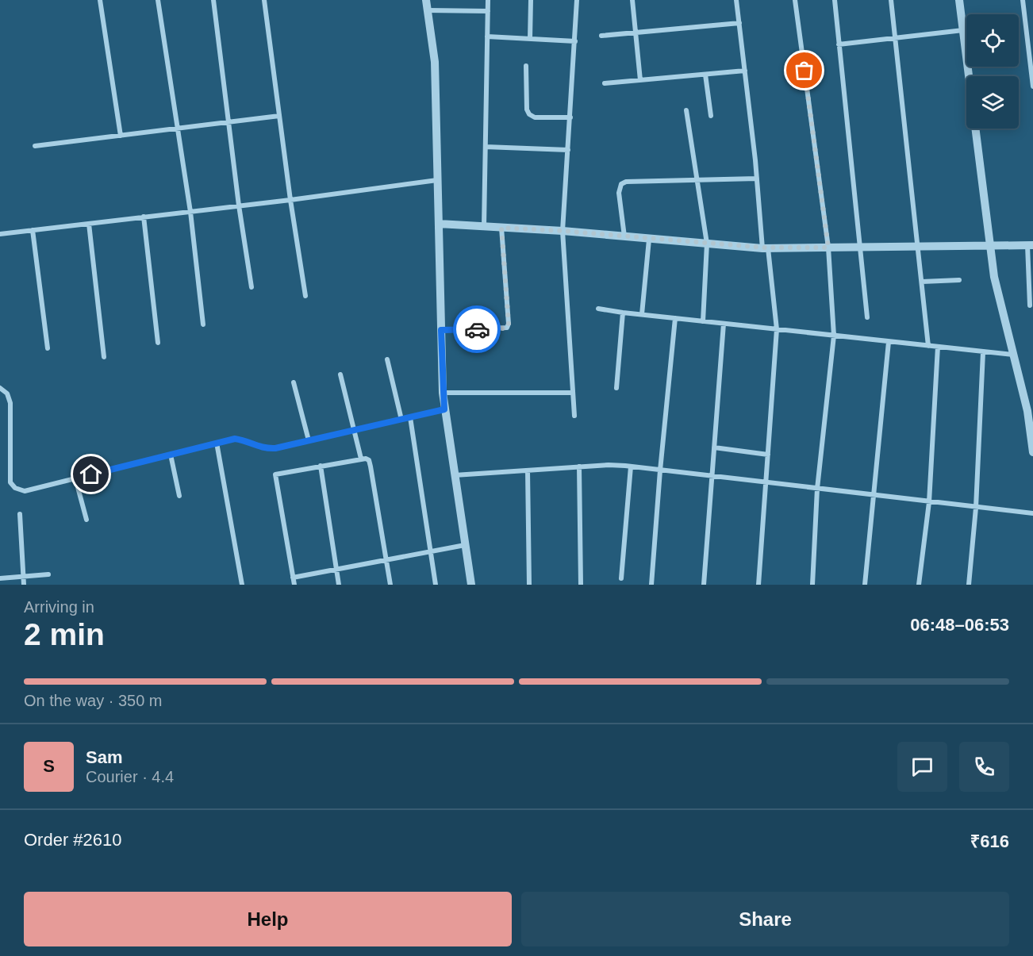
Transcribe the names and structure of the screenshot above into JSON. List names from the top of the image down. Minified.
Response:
{"page":{"heading":["2 min","Arriving in","06:48–06:53"],"panel":["Sam","Courier · 4.4","Order #2610","₹616"],"bar":"On the way · 350 m","round":"S","buttons":["Help","Share"]}}
